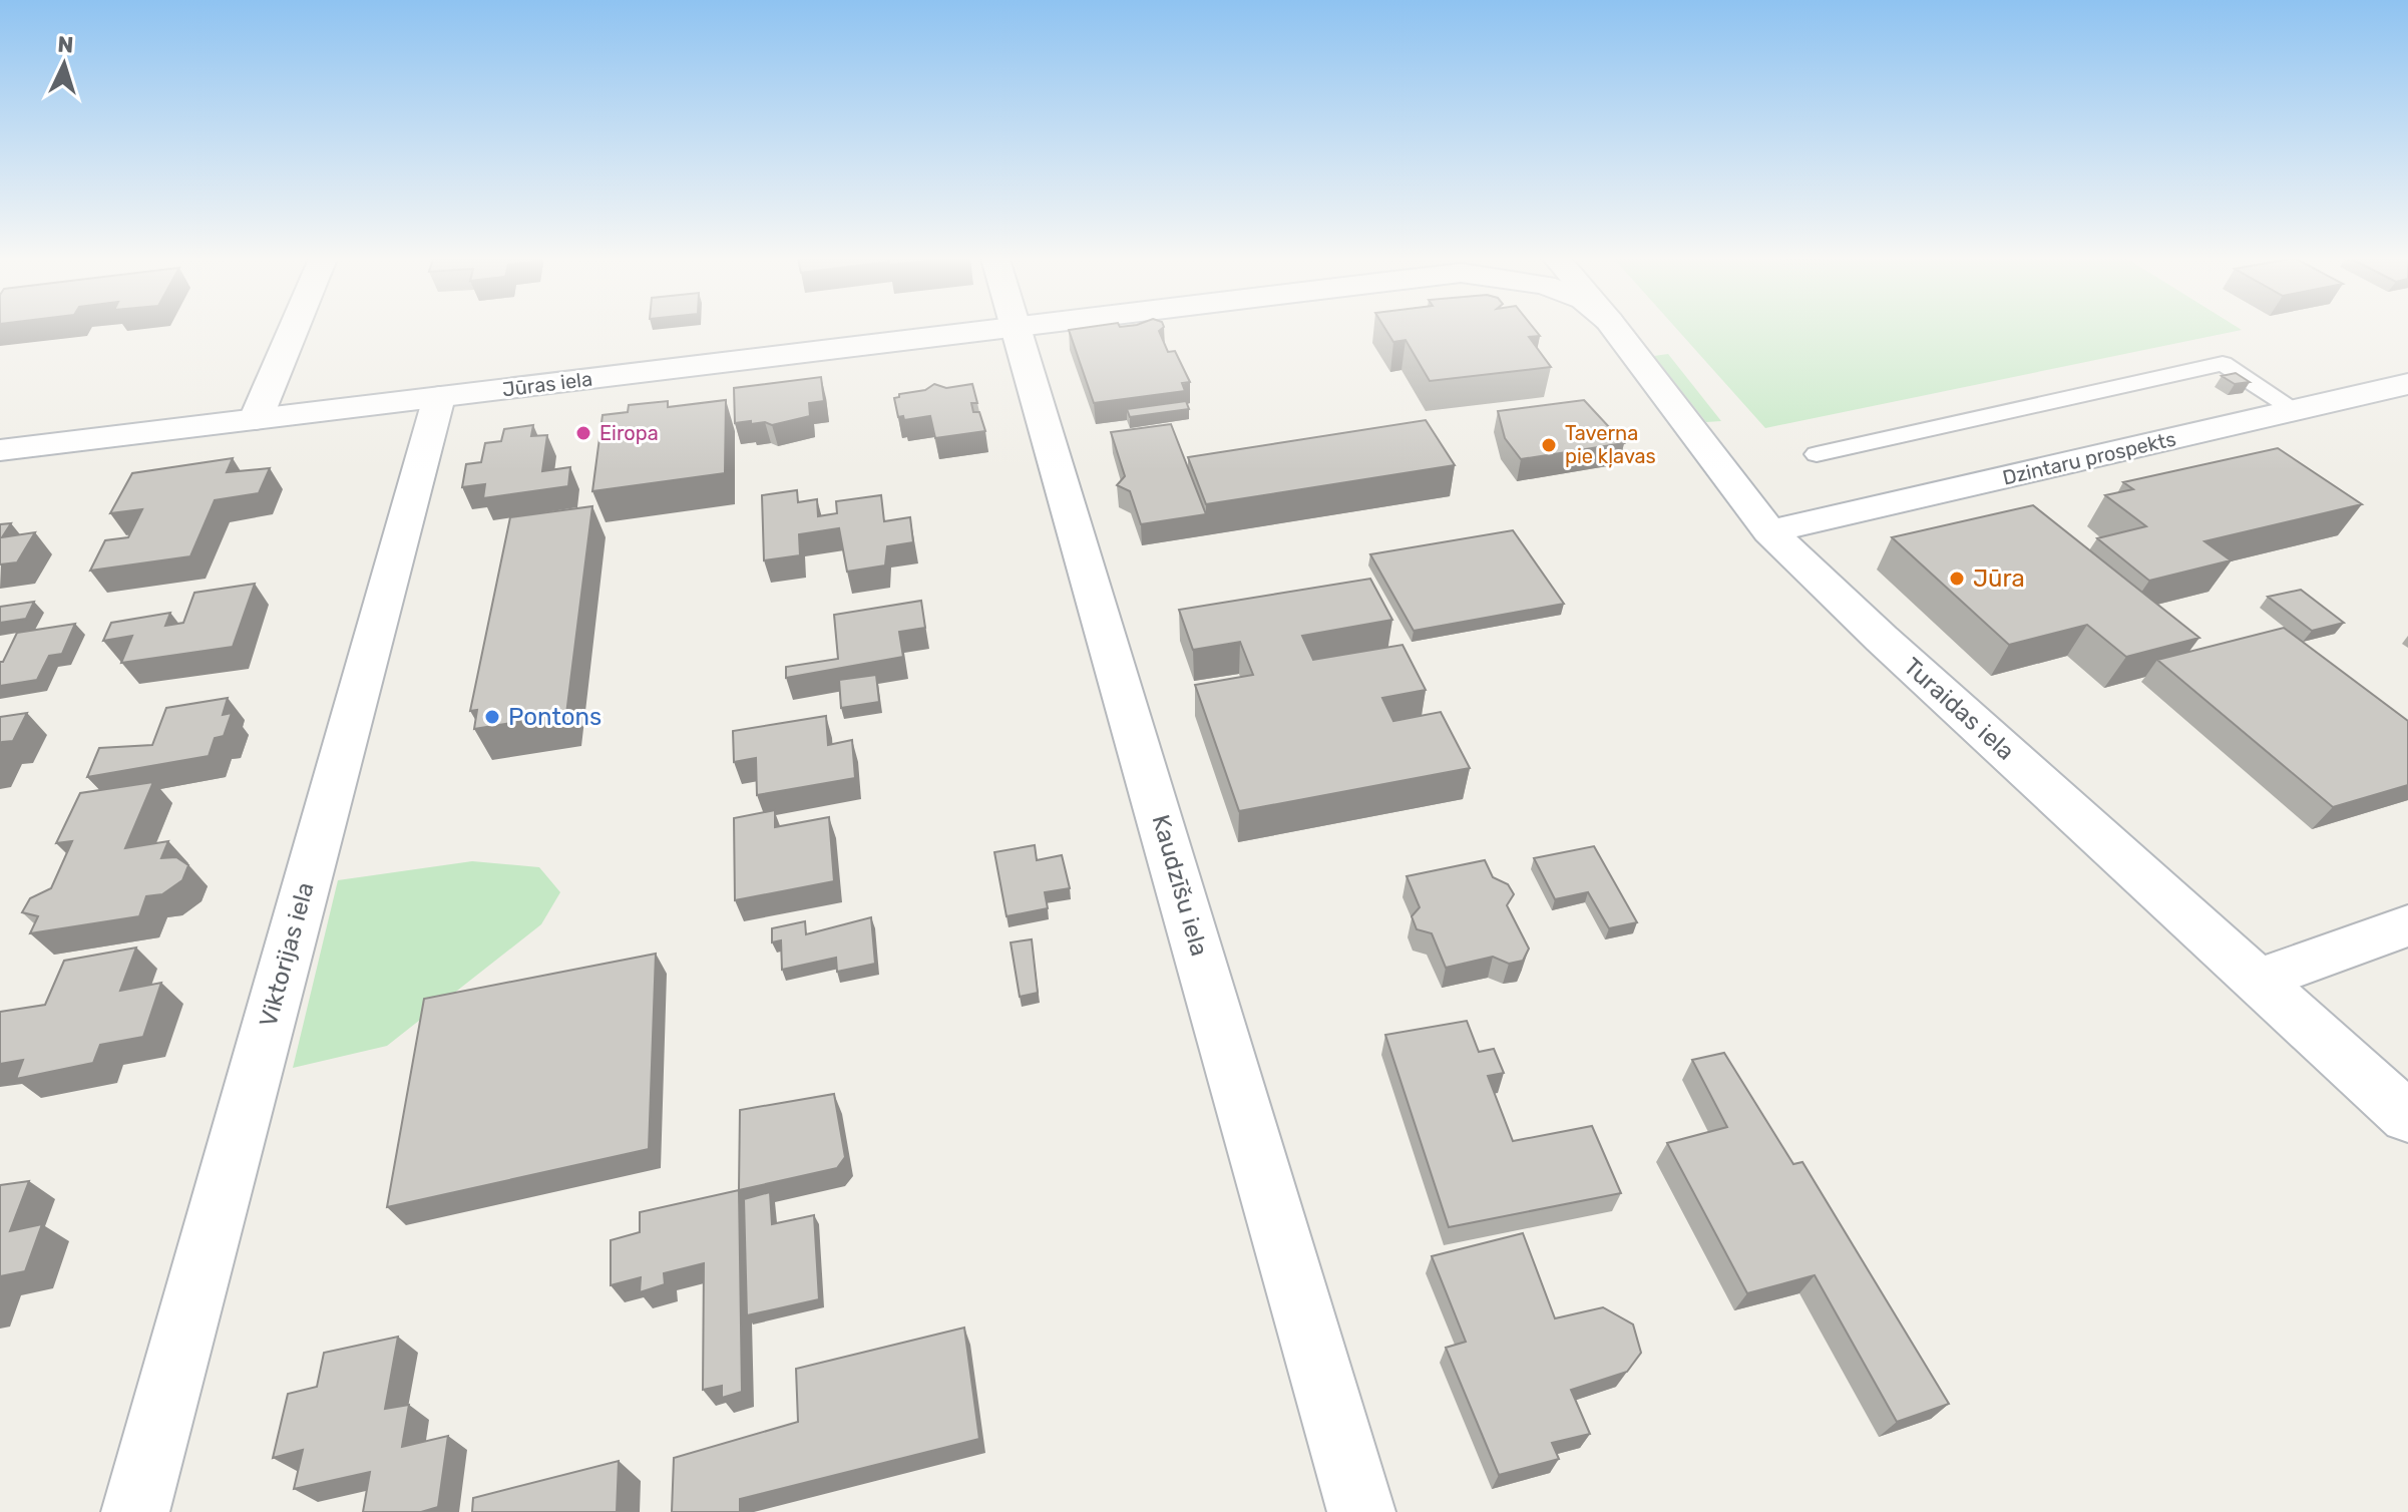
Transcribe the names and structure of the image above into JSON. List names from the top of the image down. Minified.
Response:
{"streets":{"street":["Jūras iela","Dzintaru prospekts","Turaidas iela","Kaudzīšu iela","Viktorijas iela"]},"crossings":[["Jūras iela","Viktorijas iela"],["Dzintaru prospekts","Turaidas iela"]],"places":["Eiropa","Taverna pie kļavas","Jūra","Pontons"],"north":"top"}
